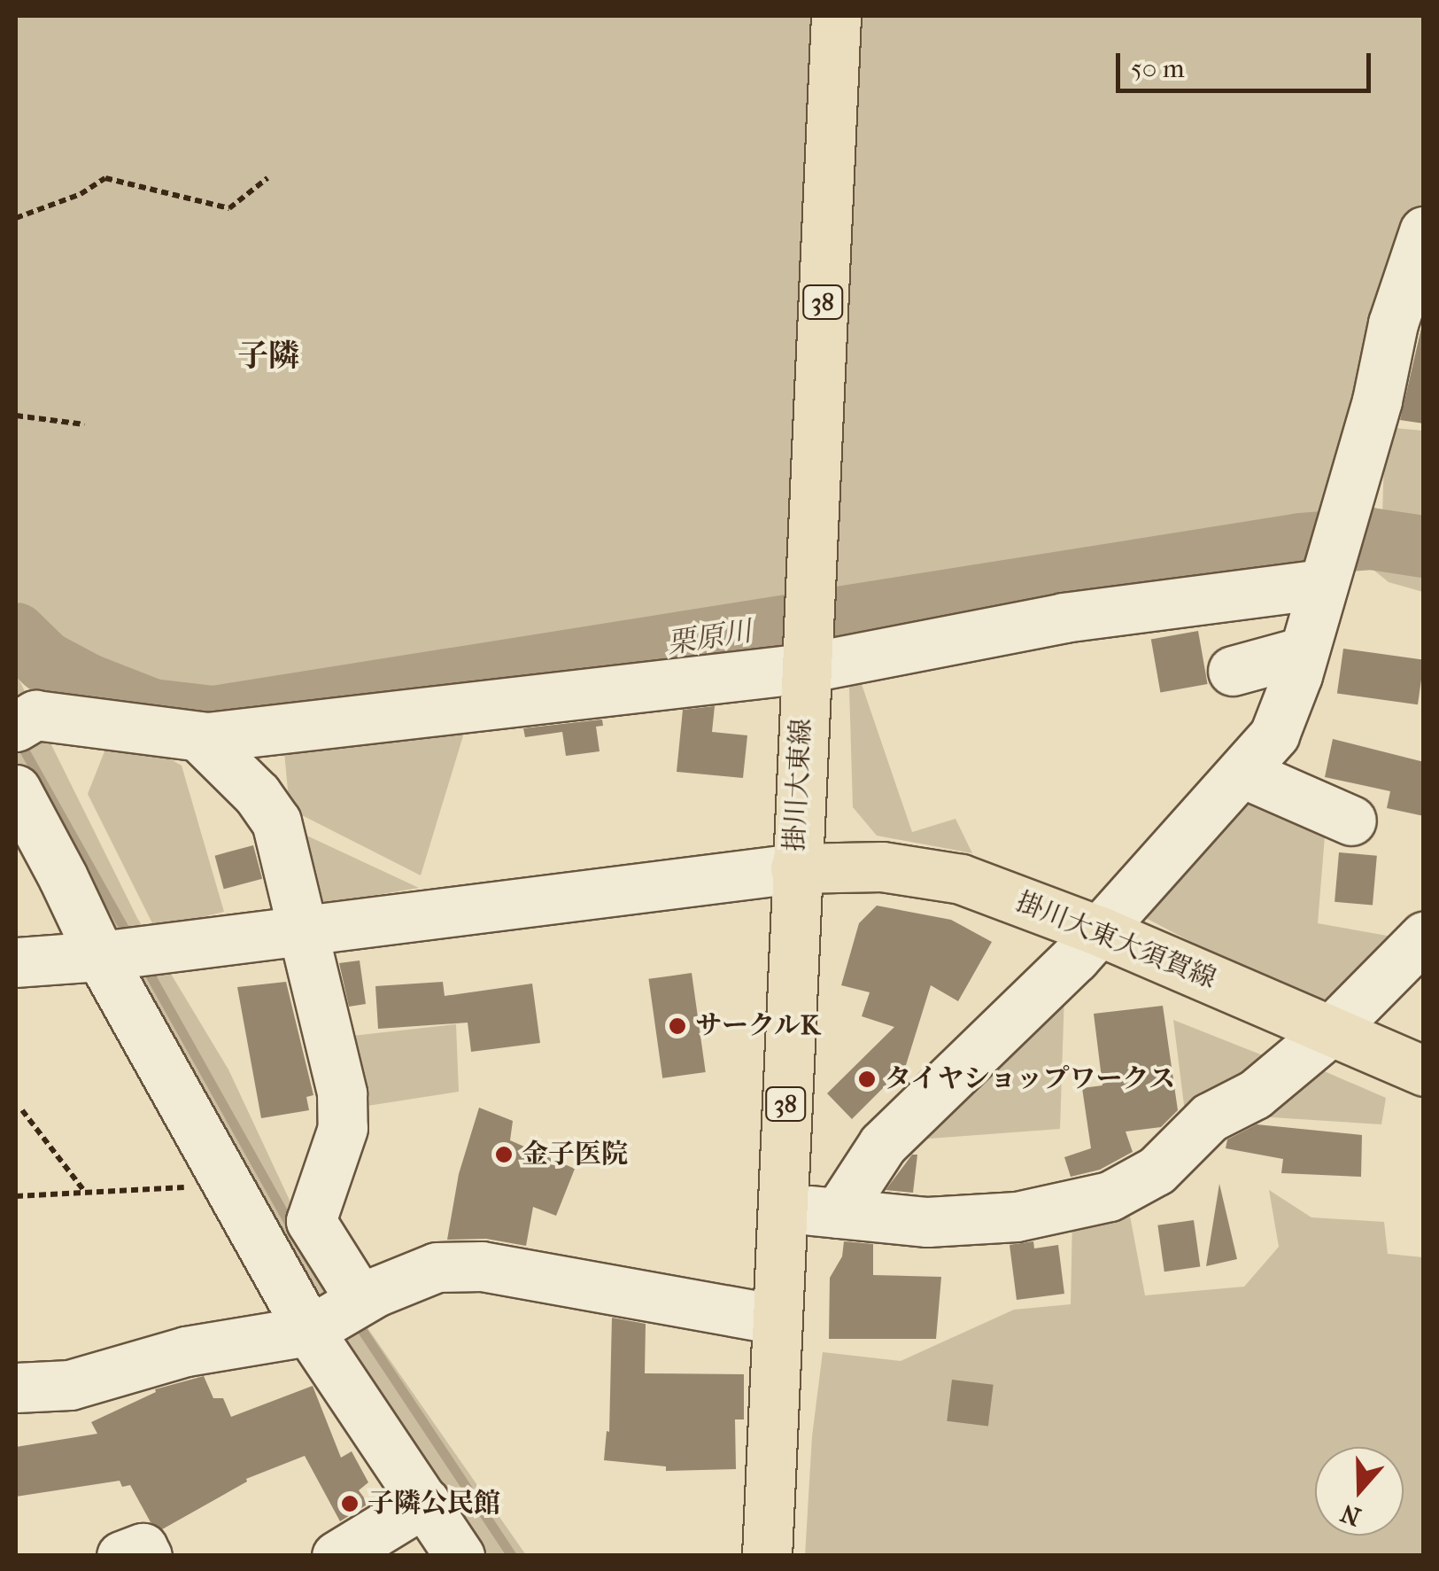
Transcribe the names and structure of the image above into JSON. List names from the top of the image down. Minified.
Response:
{"streets":{"main road":["38","掛川大東線","掛川大東大須賀線"]},"crossings":[["掛川大東線","掛川大東大須賀線"]],"districts":["子隣"],"water":["栗原川"],"places":["サークルK","タイヤショップワークス","金子医院","子隣公民館"],"scale_bar":"50 m","north":"bottom"}
